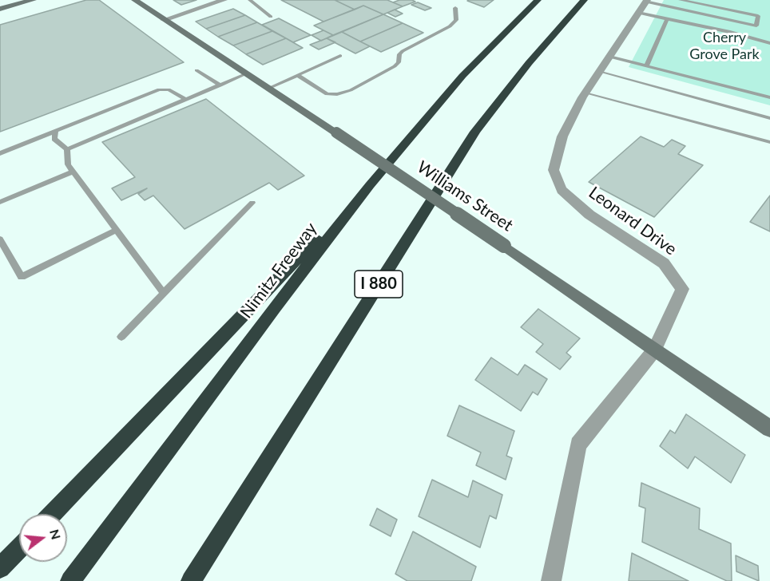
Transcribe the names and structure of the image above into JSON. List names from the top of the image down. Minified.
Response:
{"streets":{"highway":["Nimitz Freeway","I 880"],"street":["Williams Street","Leonard Drive"]},"crossings":[["Williams Street","Leonard Drive"]],"parks":["Cherry Grove Park"],"north":"right"}
